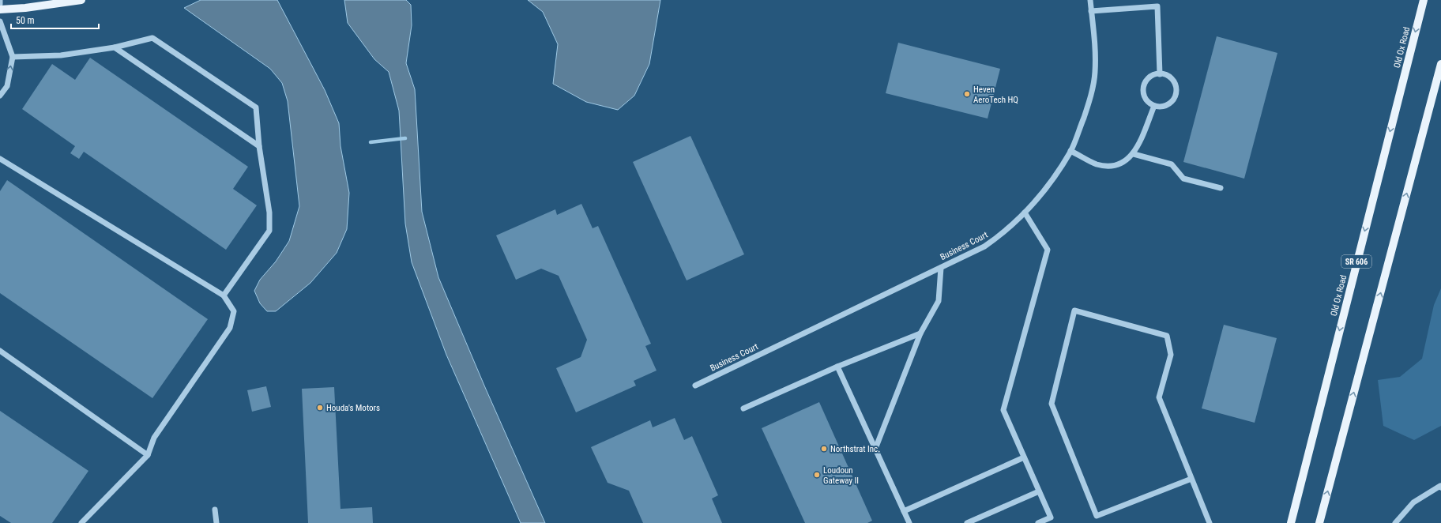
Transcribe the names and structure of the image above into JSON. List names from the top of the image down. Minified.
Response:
{"streets":{"main road":["Old Ox Road","SR 606"],"street":["Business Court"]},"places":["Heven AeroTech HQ","Houda's Motors","Northstrat Inc.","Loudoun Gateway II"],"scale_bar":"50 m"}
